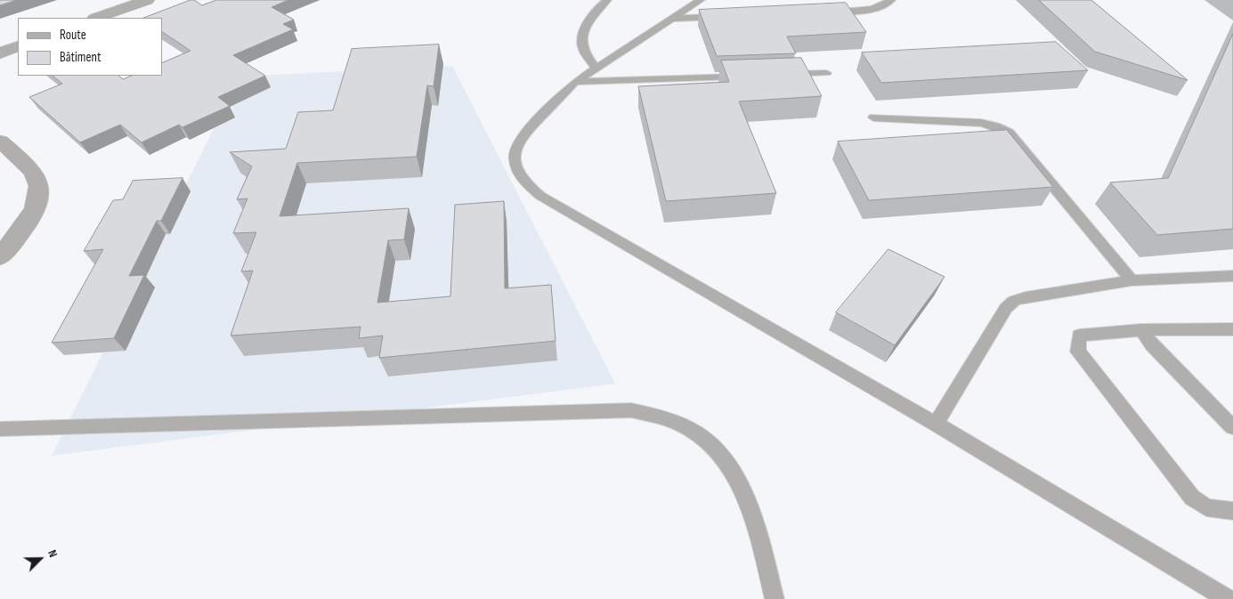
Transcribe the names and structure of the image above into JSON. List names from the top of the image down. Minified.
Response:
{"legend":["Route","Bâtiment"],"north":"top right"}
